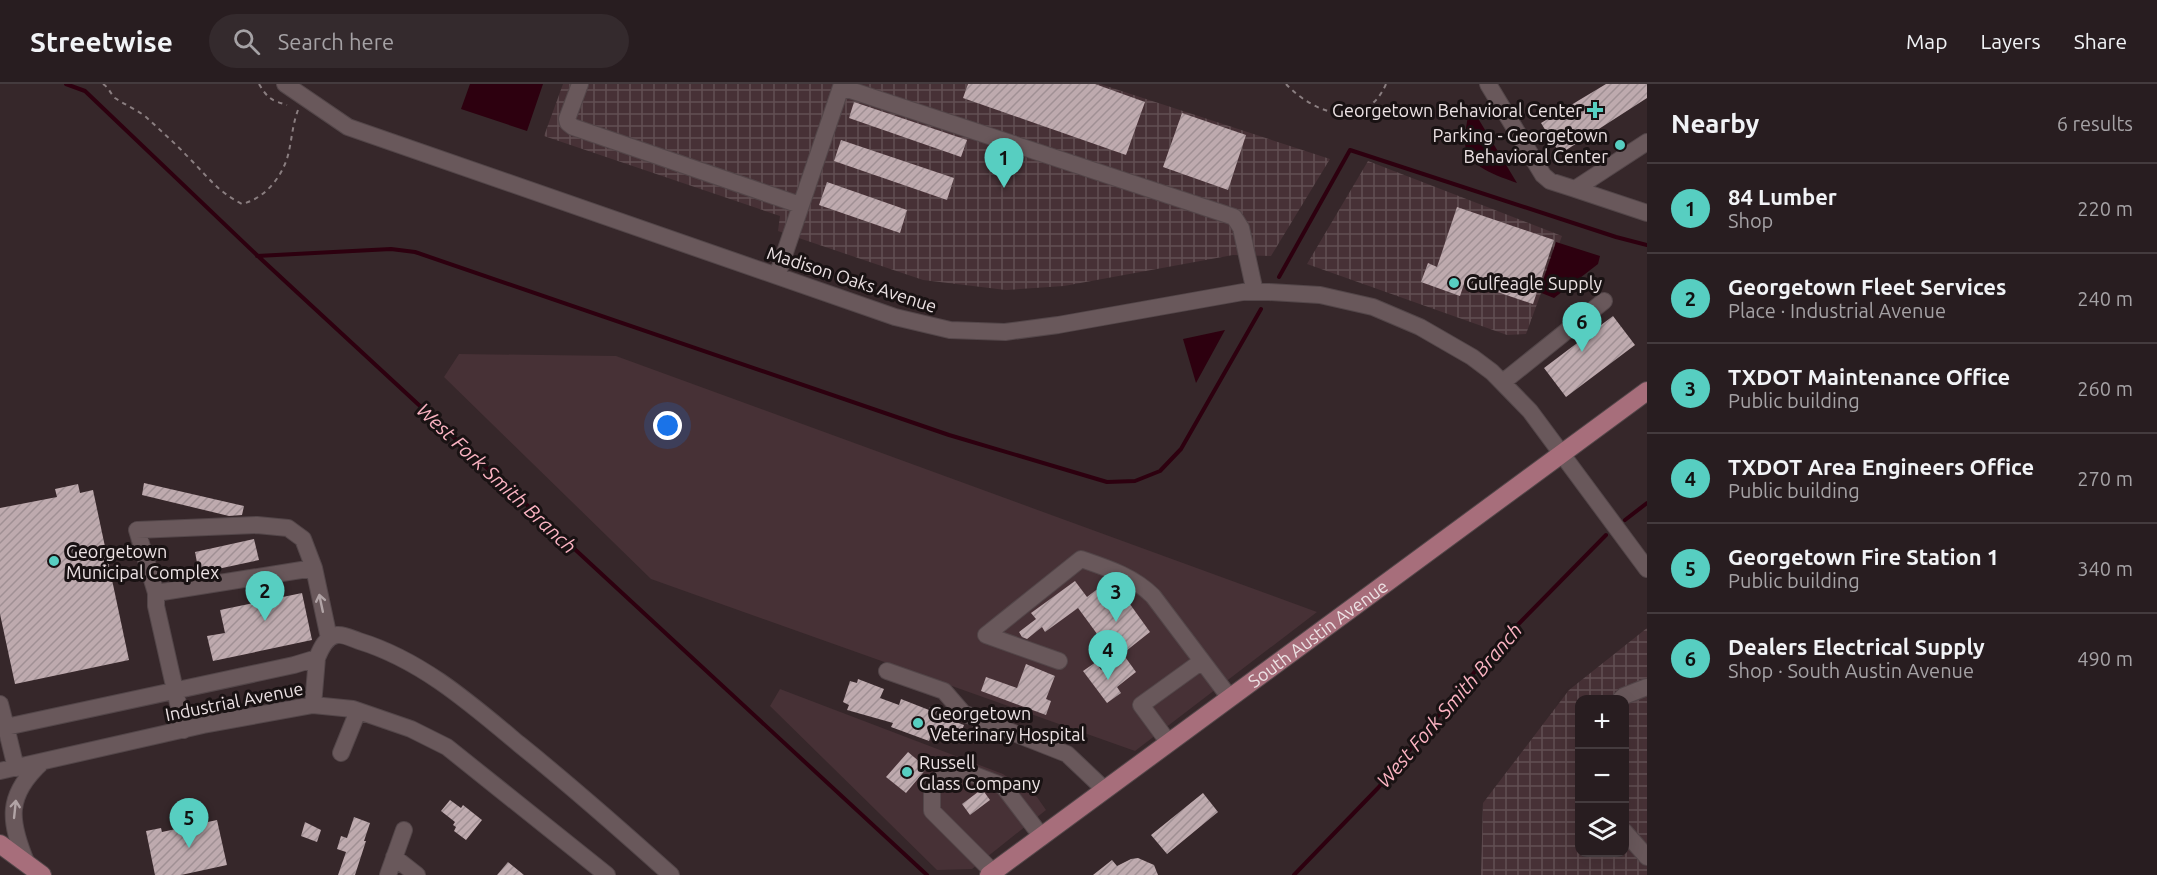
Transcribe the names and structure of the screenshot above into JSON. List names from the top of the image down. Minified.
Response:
{"streets":{"main road":["South Austin Avenue"],"street":["Madison Oaks Avenue","Industrial Avenue"]},"crossings":[["Madison Oaks Avenue","South Austin Avenue"]],"water":["West Fork Smith Branch"],"places":{"health":["Georgetown Behavioral Center"],"other":["Parking - Georgetown Behavioral Center","Gulfeagle Supply","Georgetown Municipal Complex","Georgetown Veterinary Hospital","Russell Glass Company"]},"page":{"header":"Streetwise","search":"Search here","nav":["Map","Layers","Share"],"heading":["Nearby","6 results"],"pins":["1","6","2","3","4","5"],"list":[{"mark":"1","name":"84 Lumber","note":"Shop","value":"220 m"},{"mark":"2","name":"Georgetown Fleet Services","note":"Place · Industrial Avenue","value":"240 m"},{"mark":"3","name":"TXDOT Maintenance Office","note":"Public building","value":"260 m"},{"mark":"4","name":"TXDOT Area Engineers Office","note":"Public building","value":"270 m"},{"mark":"5","name":"Georgetown Fire Station 1","note":"Public building","value":"340 m"},{"mark":"6","name":"Dealers Electrical Supply","note":"Shop · South Austin Avenue","value":"490 m"}],"map_buttons":["+","−"]}}
